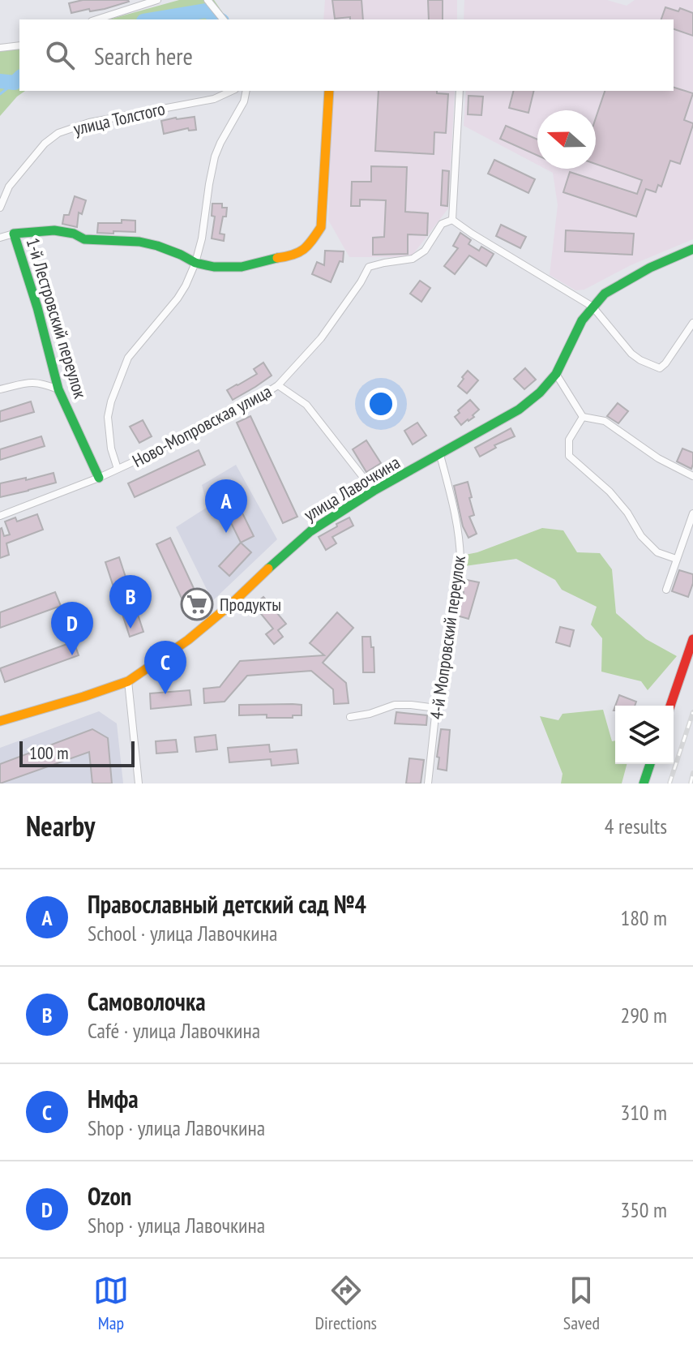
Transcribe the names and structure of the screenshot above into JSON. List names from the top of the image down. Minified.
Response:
{"streets":{"main road":["1-й Лестровский переулок","улица Лавочкина"],"street":["улица Толстого","Ново-Мопровская улица","4-й Мопровский переулок"]},"crossings":[["1-й Лестровский переулок","Ново-Мопровская улица"],["улица Лавочкина","4-й Мопровский переулок"]],"places":{"supermarket":["Продукты"]},"scale_bar":"100 m","north":"left","page":{"search":"Search here","pins":["A","B","D","C"],"scale":"100 m","heading":["Nearby","4 results"],"list":[{"mark":"A","name":"Православный детский сад №4","note":"School · улица Лавочкина","value":"180 m"},{"mark":"B","name":"Самоволочка","note":"Café · улица Лавочкина","value":"290 m"},{"mark":"C","name":"Нмфа","note":"Shop · улица Лавочкина","value":"310 m"},{"mark":"D","name":"Ozon","note":"Shop · улица Лавочкина","value":"350 m"}],"nav":["Map","Directions","Saved"]}}
